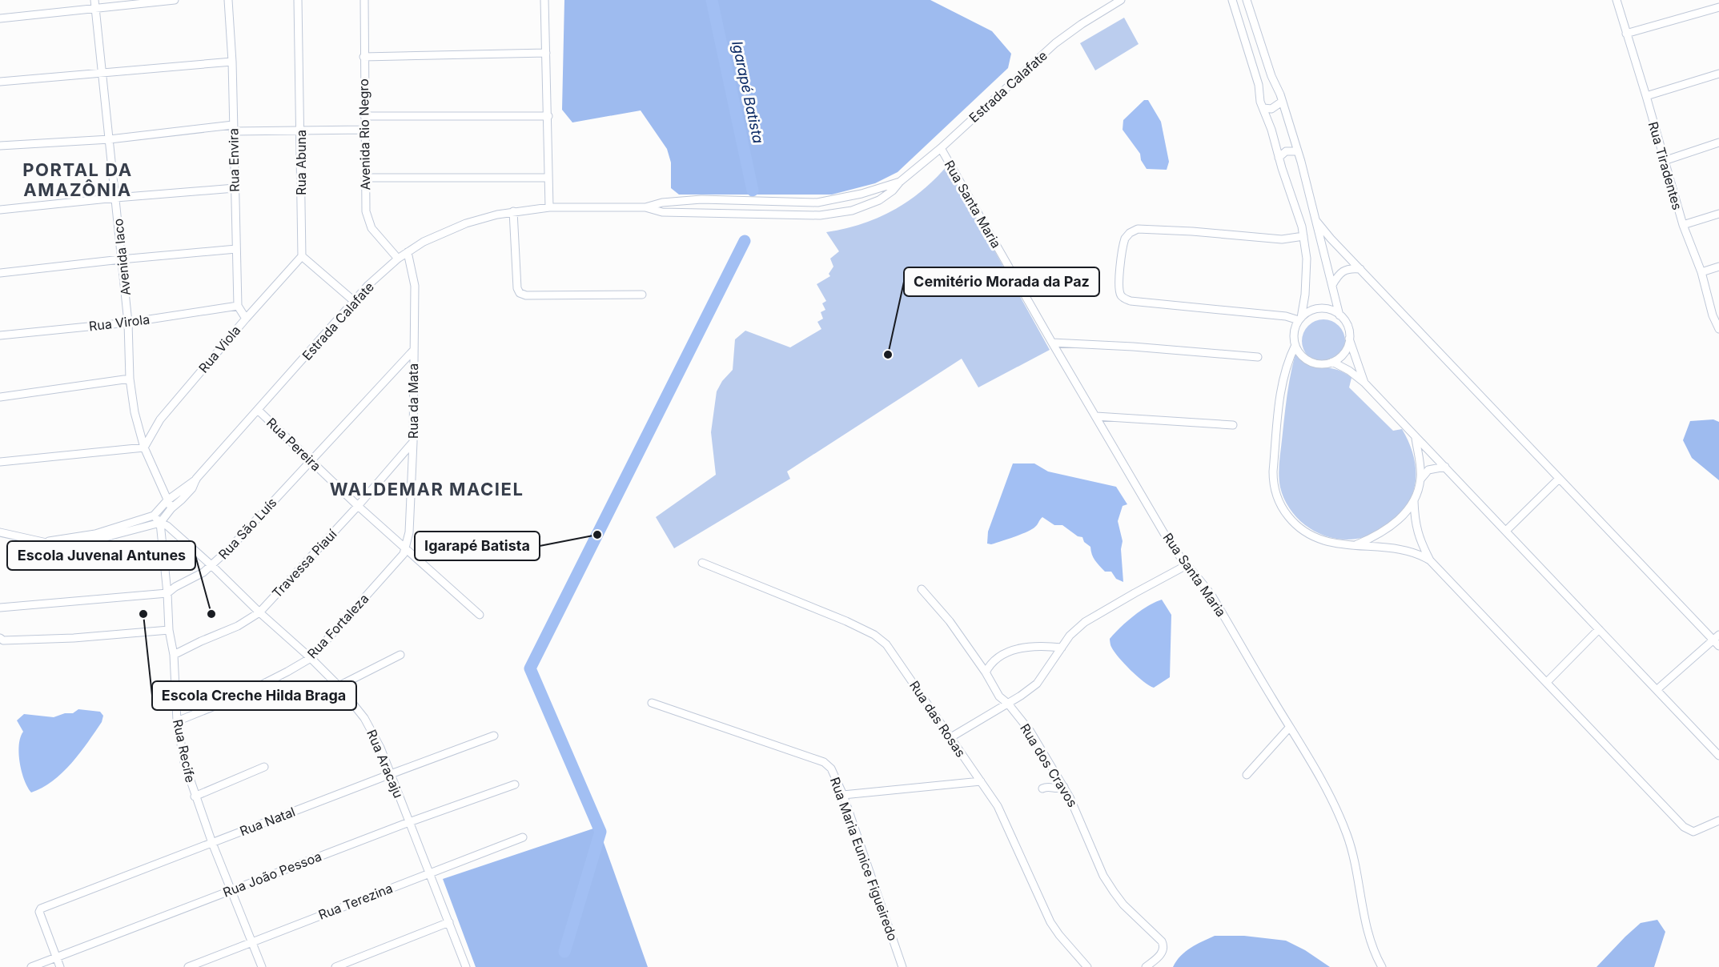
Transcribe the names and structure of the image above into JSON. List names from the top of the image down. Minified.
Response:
{"streets":{"street":["Estrada Calafate","Avenida Rio Negro","Rua Envira","Rua Abuna","Rua Tiradentes","Rua Santa Maria","Avenida Iaco","Rua Virola","Rua Viola","Rua da Mata","Rua Pereira","Rua São Luís","Travessa Piauí","Rua Fortaleza","Rua das Rosas","Rua Recife","Rua Aracaju","Rua dos Cravos","Rua Natal","Rua Maria Eunice Figueiredo","Rua João Pessoa","Rua Terezina"]},"crossings":[["Estrada Calafate","Avenida Rio Negro"],["Estrada Calafate","Rua Santa Maria"],["Estrada Calafate","Avenida Iaco"],["Estrada Calafate","Rua da Mata"],["Estrada Calafate","Rua Pereira"],["Estrada Calafate","Rua Recife"],["Estrada Calafate","Rua Aracaju"],["Rua Envira","Rua Virola"],["Rua Abuna","Rua Viola"],["Avenida Iaco","Rua Virola"],["Avenida Iaco","Rua Viola"],["Rua da Mata","Rua Pereira"],["Rua da Mata","Rua São Luís"],["Rua da Mata","Travessa Piauí"],["Rua da Mata","Rua Fortaleza"],["Rua Pereira","Rua São Luís"],["Rua Pereira","Travessa Piauí"],["Rua Pereira","Rua Fortaleza"],["Rua São Luís","Rua Recife"],["Rua São Luís","Rua Aracaju"],["Travessa Piauí","Rua Recife"],["Travessa Piauí","Rua Aracaju"],["Rua Fortaleza","Rua Recife"],["Rua Fortaleza","Rua Aracaju"],["Rua Recife","Rua Aracaju"],["Rua Recife","Rua Natal"],["Rua Recife","Rua João Pessoa"],["Rua Recife","Rua Terezina"],["Rua Aracaju","Rua Natal"],["Rua Aracaju","Rua João Pessoa"],["Rua Aracaju","Rua Terezina"],["Rua Natal","Rua João Pessoa"]],"districts":["PORTAL DA AMAZÔNIA","WALDEMAR MACIEL"],"water":["Igarapé Batista"],"places":["Cemitério Morada da Paz","Igarapé Batista","Escola Creche Hilda Braga","Escola Juvenal Antunes"]}
